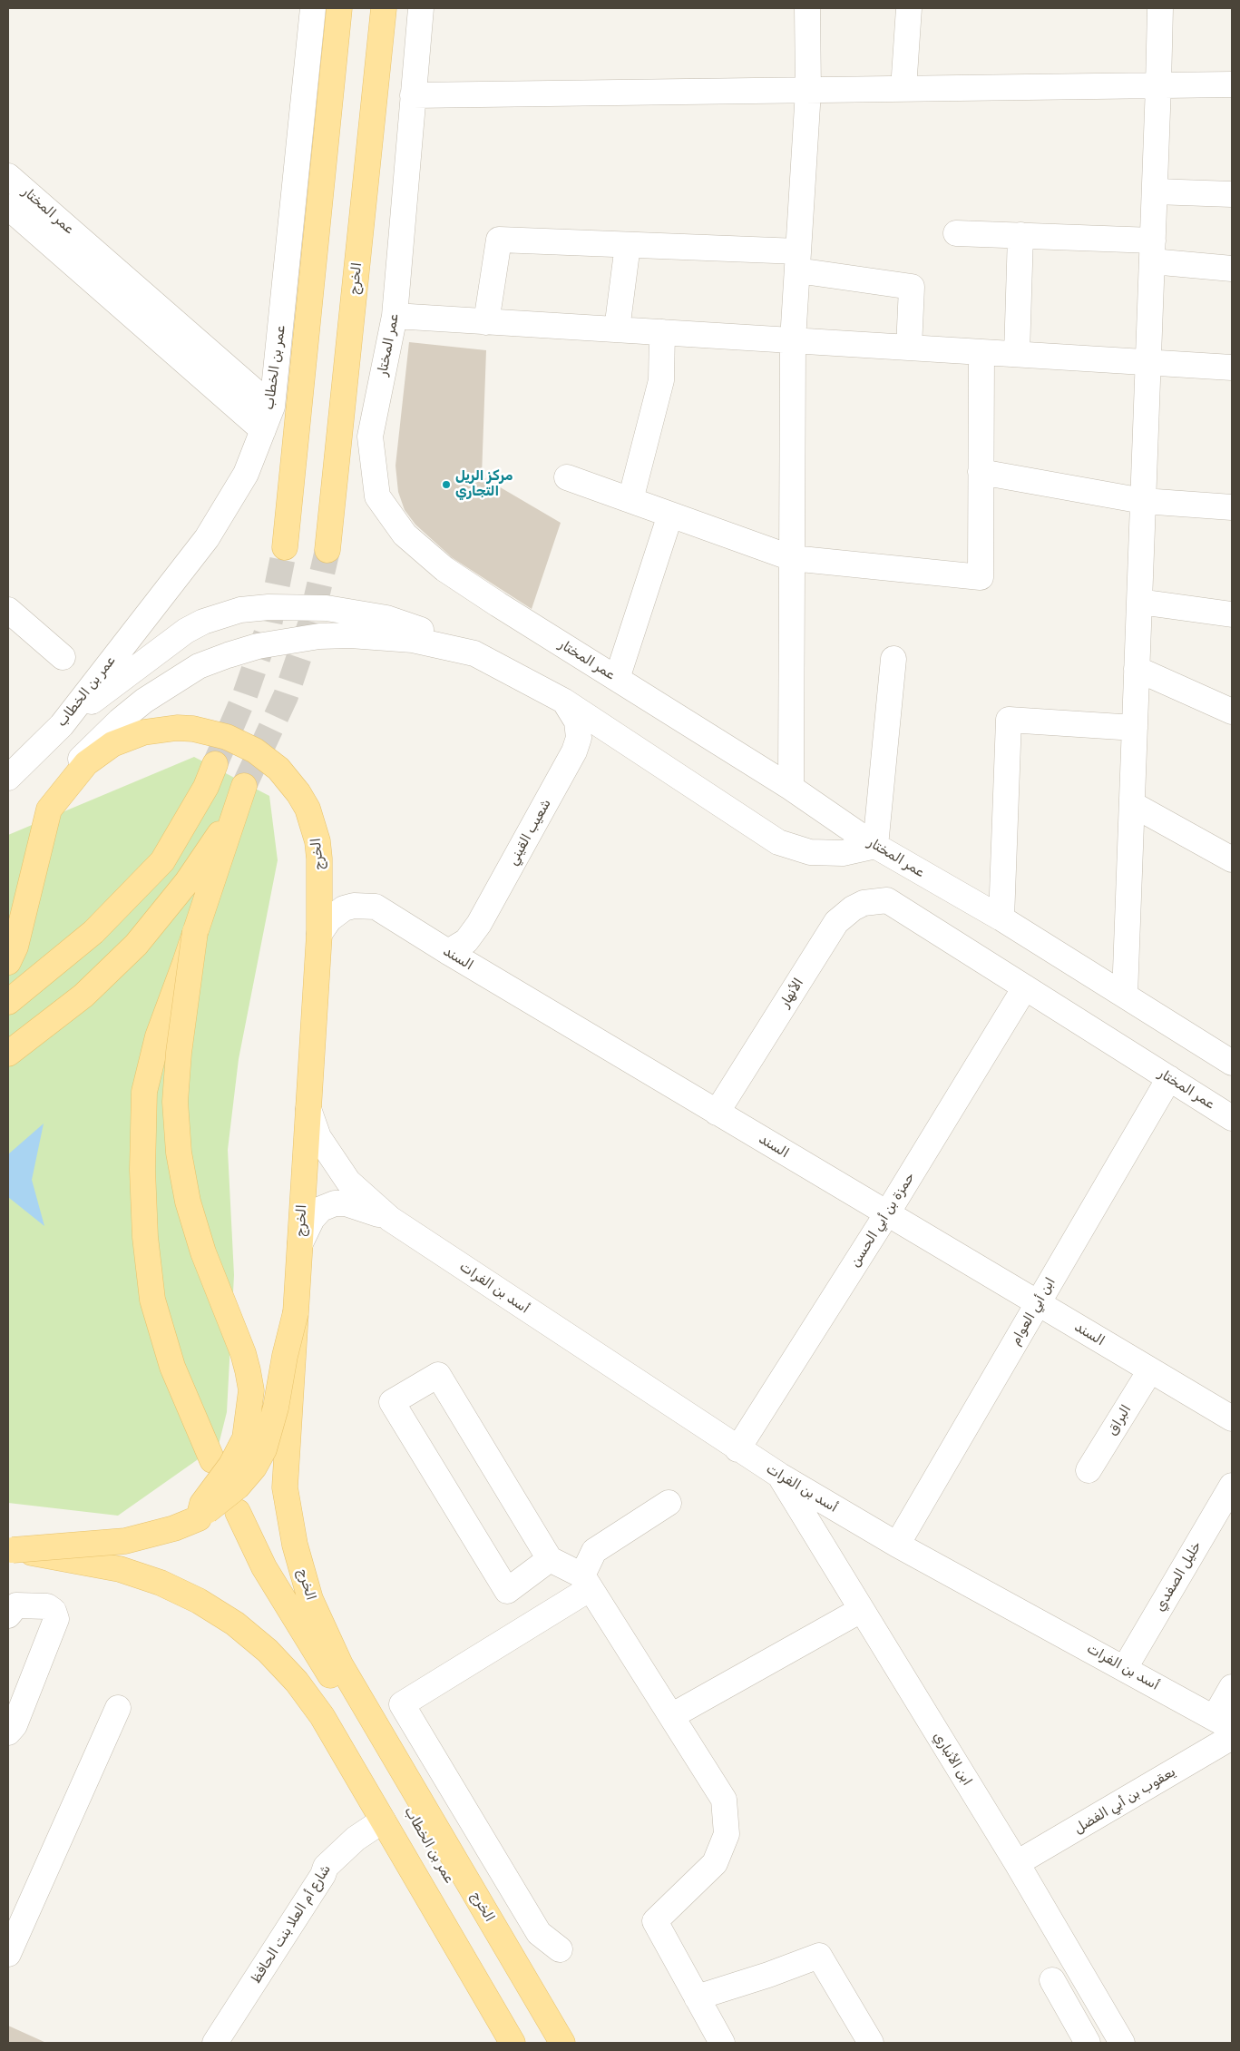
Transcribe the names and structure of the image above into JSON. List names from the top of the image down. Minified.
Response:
{"streets":{"main road":["الخرج","عمر بن الخطاب"],"street":["عمر المختار","شعيب القيني","السند","الأنهار","حمزة بن أبي الحسن","أسد بن الفرات","ابن أبي العوام","البراق","خليل الصفدي","ابن الأنباري","يعقوب بن أبي الفضل","شارع أم العلا بنت الحافظ"]},"crossings":[["عمر المختار","عمر بن الخطاب"],["عمر المختار","الأنهار"],["عمر المختار","حمزة بن أبي الحسن"],["عمر المختار","ابن أبي العوام"],["الخرج","عمر بن الخطاب"],["الخرج","السند"],["الخرج","أسد بن الفرات"],["شعيب القيني","السند"],["السند","الأنهار"],["السند","حمزة بن أبي الحسن"],["السند","ابن أبي العوام"],["السند","البراق"],["حمزة بن أبي الحسن","أسد بن الفرات"],["أسد بن الفرات","ابن أبي العوام"],["أسد بن الفرات","خليل الصفدي"],["أسد بن الفرات","ابن الأنباري"],["ابن الأنباري","يعقوب بن أبي الفضل"]],"places":["مركز الريل التجاري"]}
